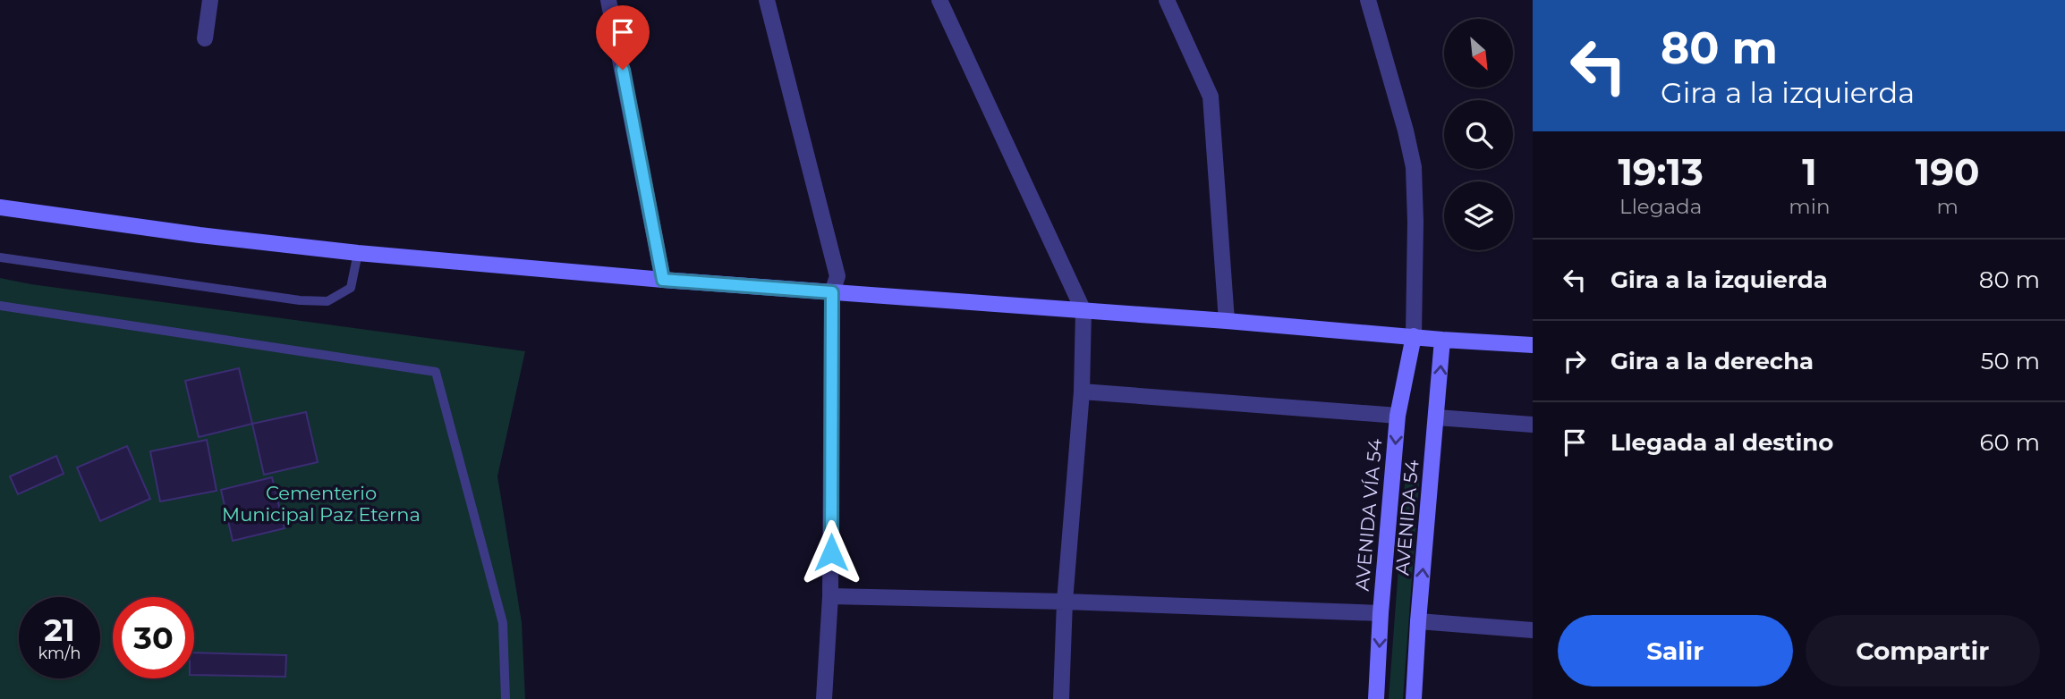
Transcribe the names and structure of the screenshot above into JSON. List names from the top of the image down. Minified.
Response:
{"streets":{"street":["AVENIDA VÍA 54","AVENIDA 54"]},"one_way":["AVENIDA VÍA 54","AVENIDA 54"],"parks":["Cementerio Municipal Paz Eterna"],"north":"bottom right","page":{"turn":["80 m","Gira a la izquierda"],"eta":["19:13","Llegada","1","min","190","m"],"list":[{"name":"Gira a la izquierda","value":"80 m"},{"name":"Gira a la derecha","value":"50 m"},{"name":"Llegada al destino","value":"60 m"}],"speed":"21 km/h","limit":"30","buttons":["Salir","Compartir"]}}
